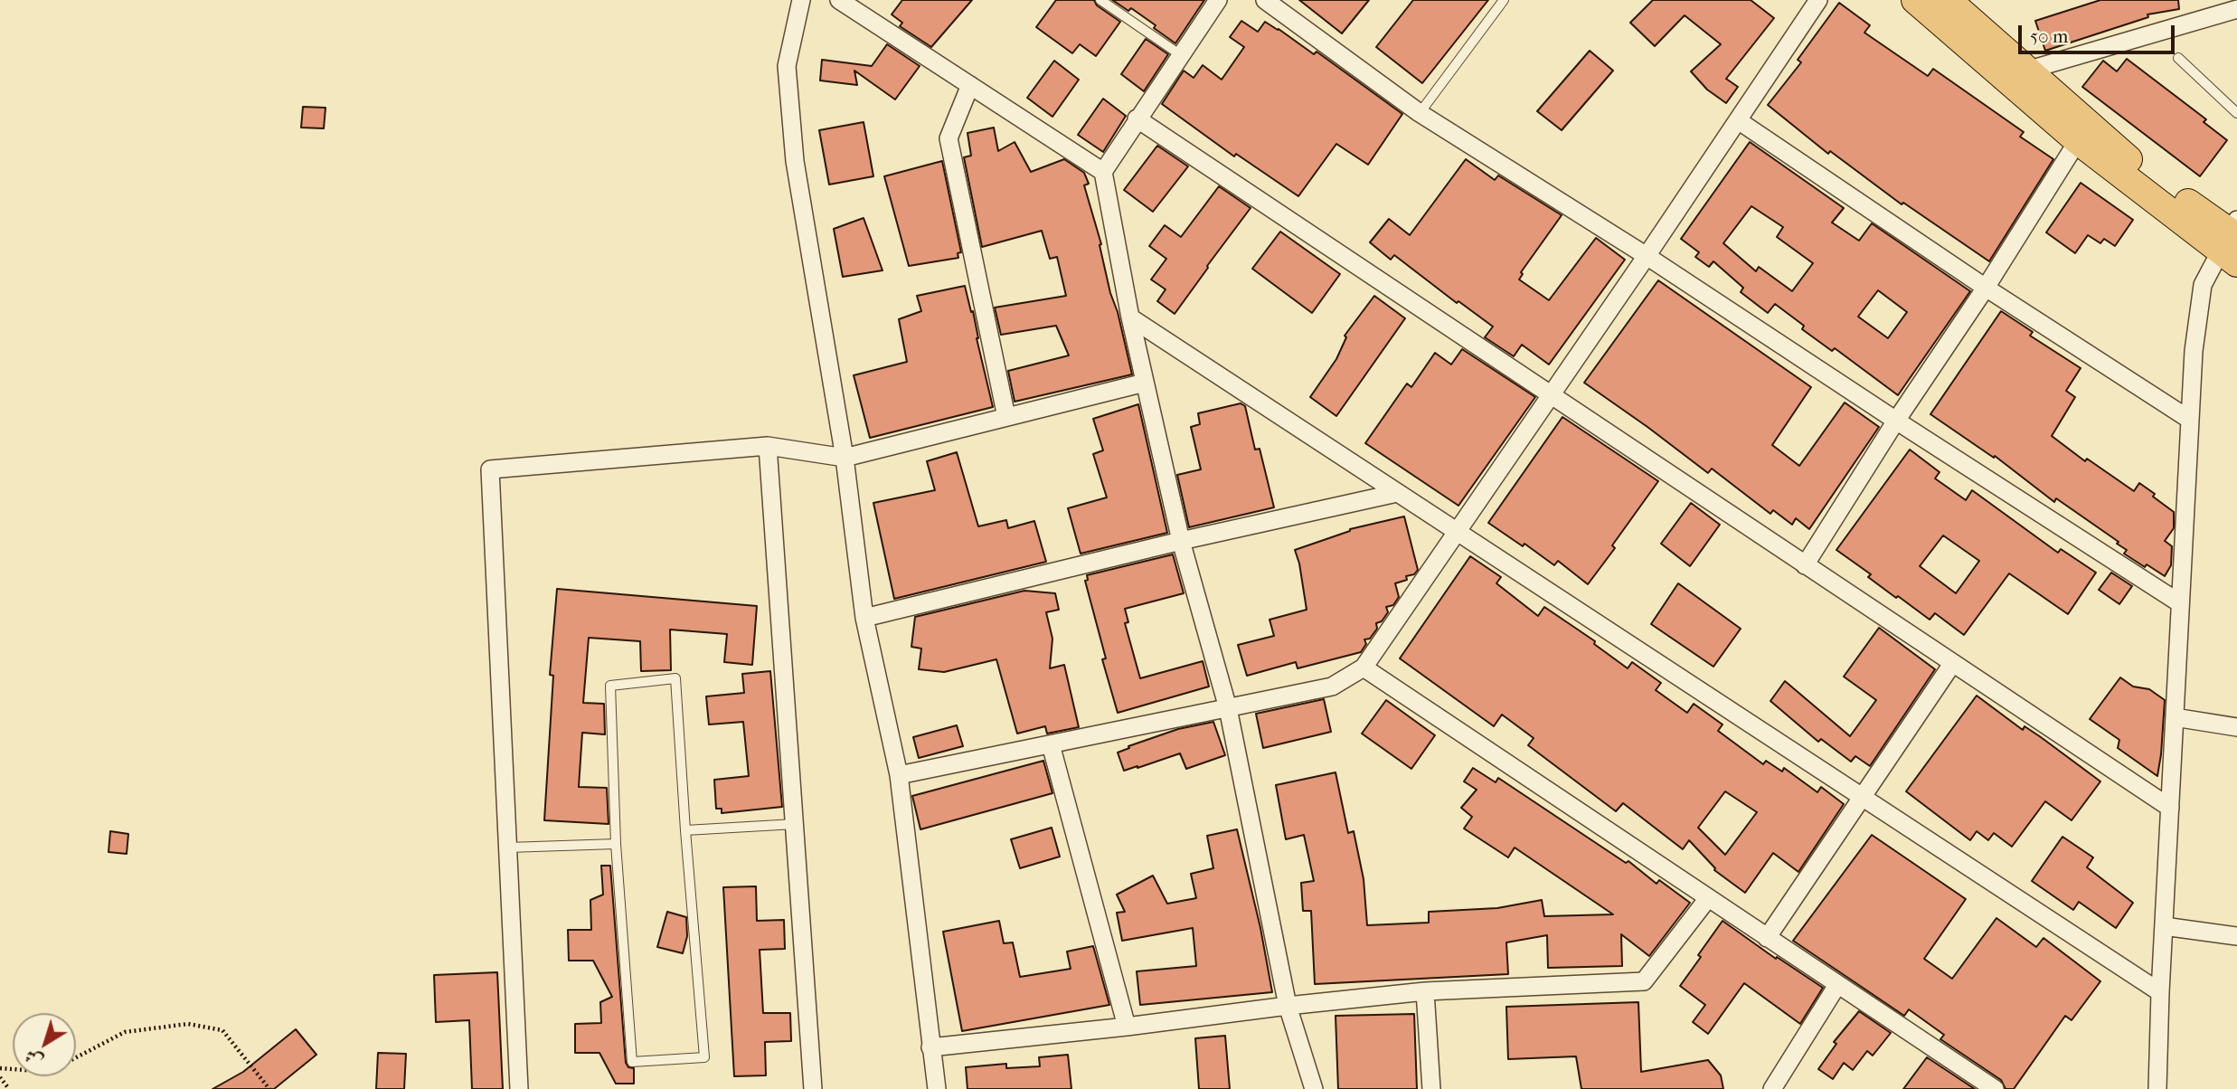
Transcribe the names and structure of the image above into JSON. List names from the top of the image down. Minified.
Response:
{"scale_bar":"50 m","north":"bottom left"}
